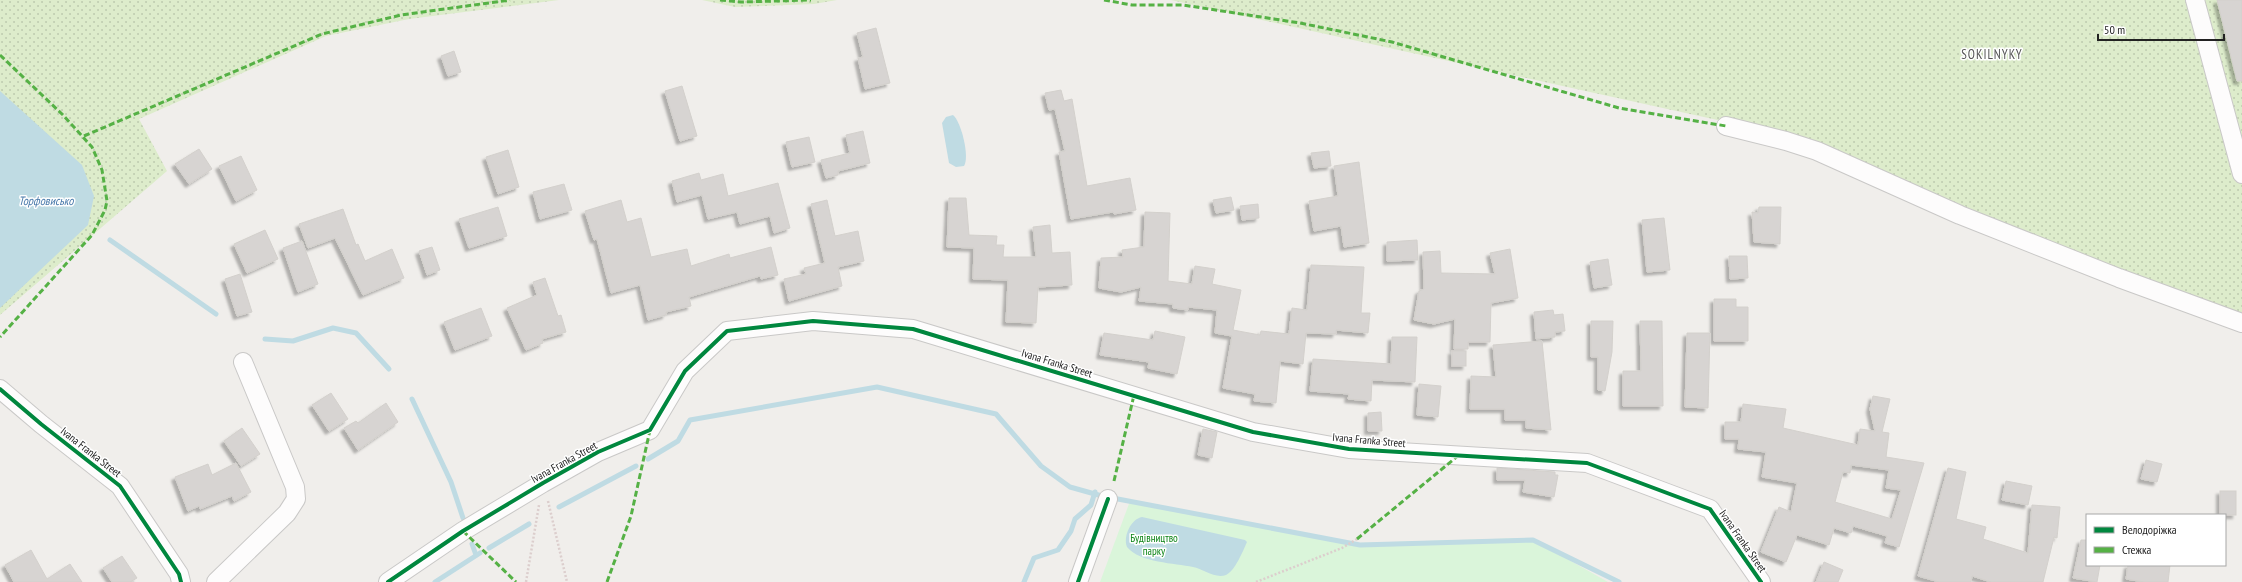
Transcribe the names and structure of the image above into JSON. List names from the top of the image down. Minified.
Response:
{"streets":{"street":["Ivana Franka Street"]},"districts":["SOKILNYKY"],"water":["Торфовисько"],"parks":["Будівництво парку"],"legend":["Велодоріжка","Стежка"],"scale_bar":"50 m"}
